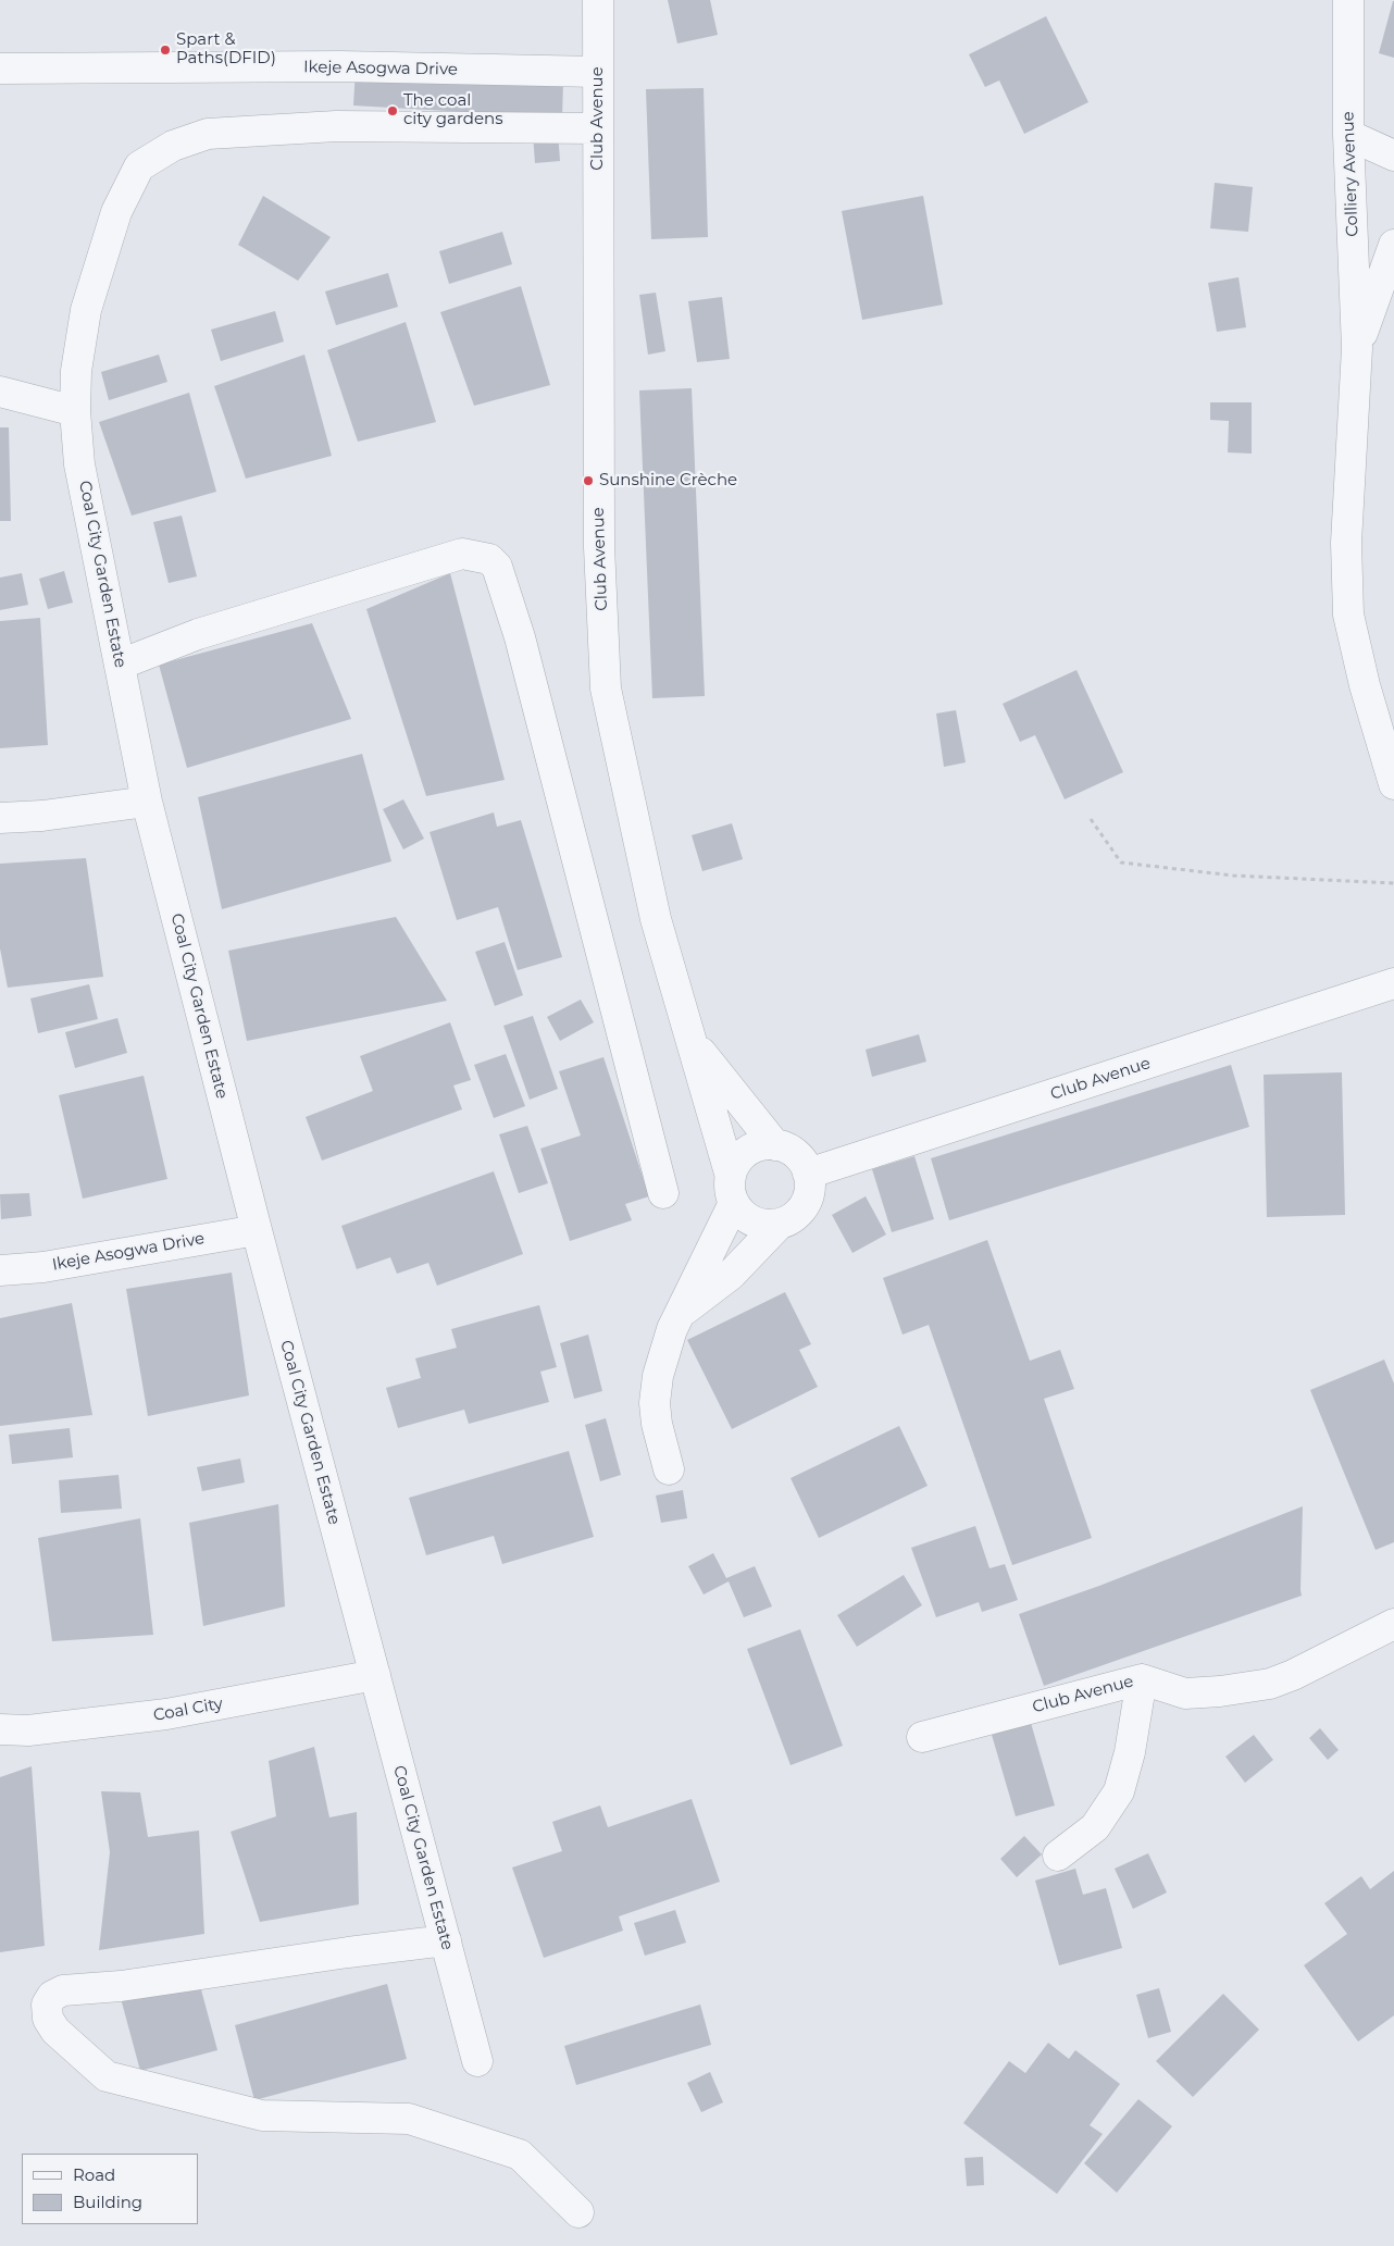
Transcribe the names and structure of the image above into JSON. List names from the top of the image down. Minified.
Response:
{"streets":{"street":["Ikeje Asogwa Drive","Club Avenue","Colliery Avenue","Coal City Garden Estate","Coal City"]},"crossings":[["Ikeje Asogwa Drive","Club Avenue"],["Ikeje Asogwa Drive","Coal City Garden Estate"],["Club Avenue","Coal City Garden Estate"],["Coal City Garden Estate","Coal City"]],"places":["Spart & Paths(DFID)","The coal city gardens","Sunshine Crèche"],"legend":["Road","Building"]}
